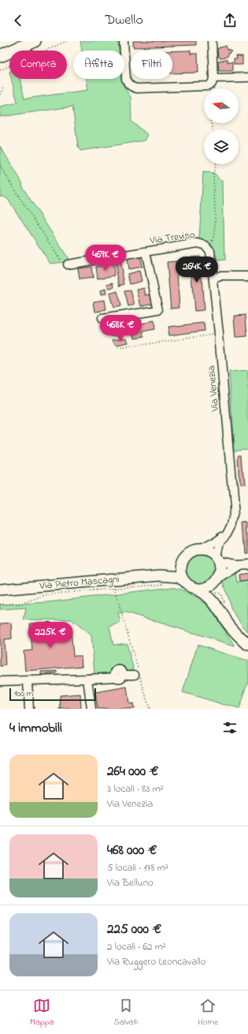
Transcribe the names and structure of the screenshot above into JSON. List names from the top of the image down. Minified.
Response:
{"streets":{"main road":["Via Pietro Mascagni"],"street":["Via Treviso","Via Venezia"]},"crossings":[["Via Treviso","Via Venezia"],["Via Venezia","Via Pietro Mascagni"]],"scale_bar":"100 m","north":"left","page":{"header":"Dwello","chip":["Compra","Affitta","Filtri"],"price":["469K €","264K €","468K €","225K €"],"scale":"100 m","heading":"4 immobili","list":[{"name":"264 000 €","note":"3 locali · 83 m² · Via Venezia"},{"name":"468 000 €","note":"5 locali · 178 m² · Via Belluno"},{"name":"225 000 €","note":"2 locali · 62 m² · Via Ruggero Leoncavallo"}],"tabs":["Mappa","Salvati","Home"]}}
